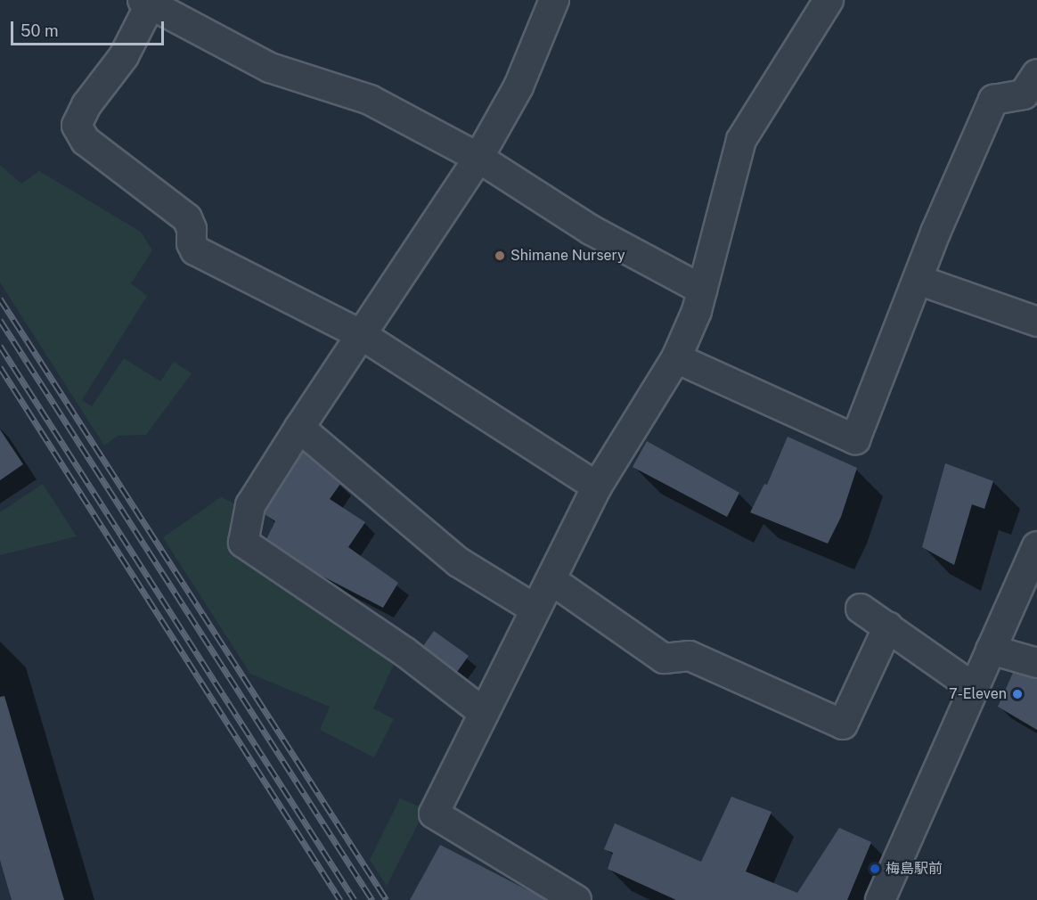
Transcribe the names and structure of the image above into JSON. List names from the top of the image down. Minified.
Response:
{"places":["Shimane Nursery","7-Eleven","梅島駅前"],"scale_bar":"50 m"}
